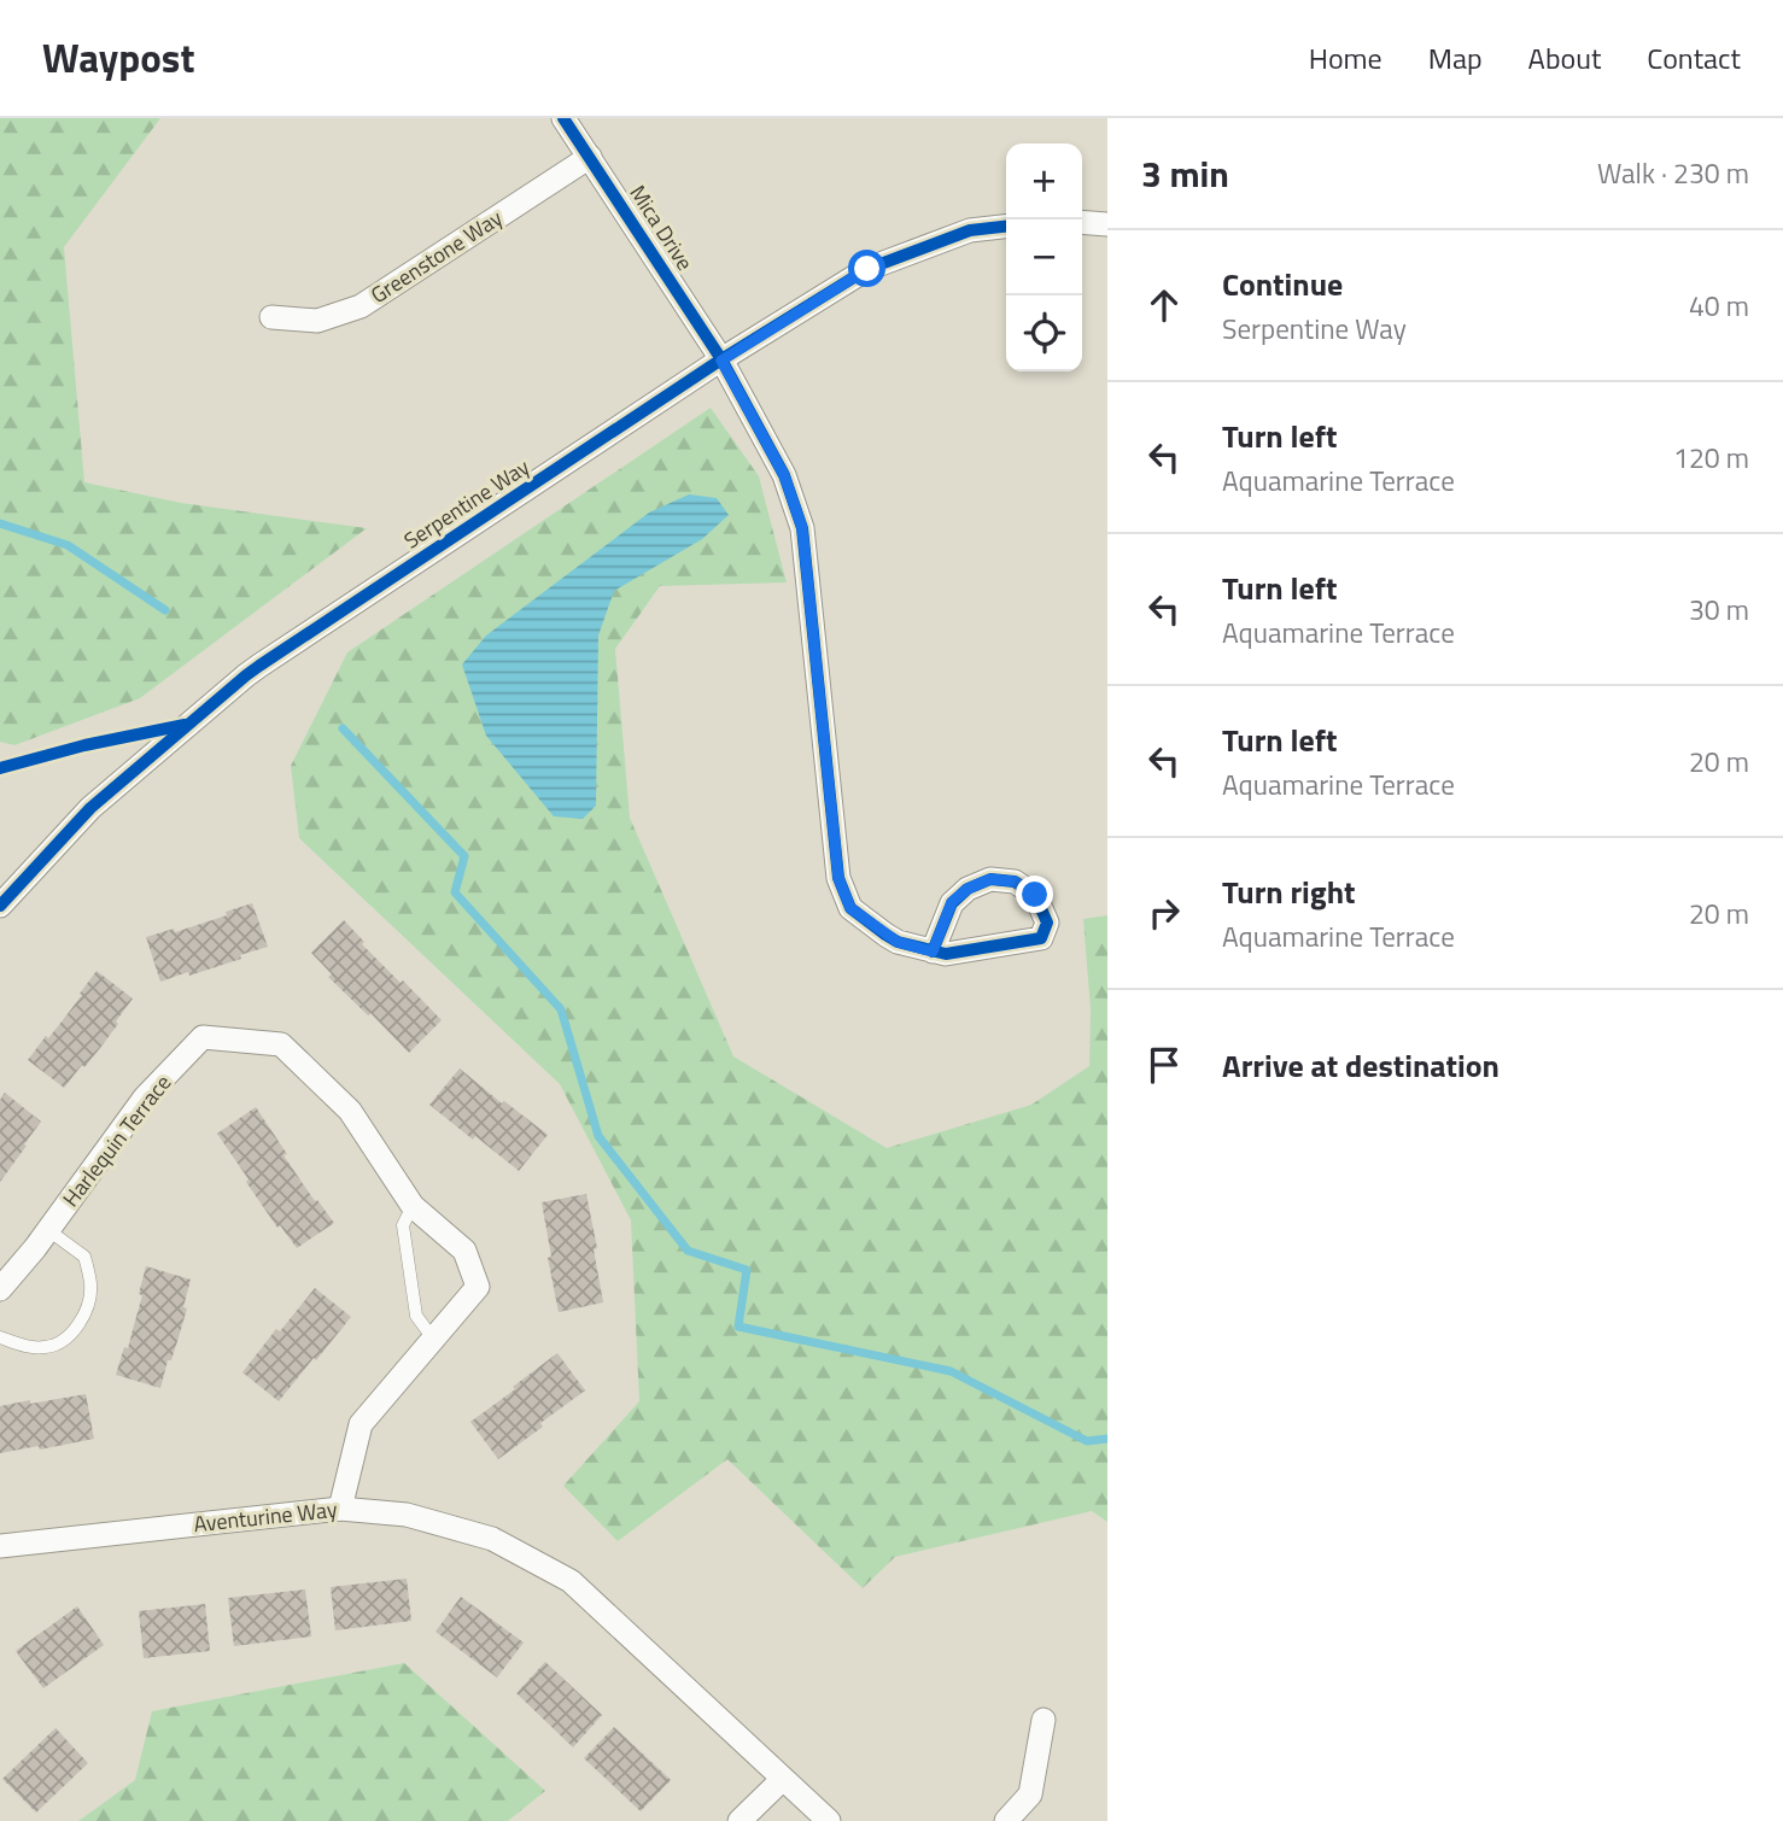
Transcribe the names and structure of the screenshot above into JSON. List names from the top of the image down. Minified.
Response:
{"streets":{"street":["Mica Drive","Greenstone Way","Serpentine Way","Harlequin Terrace","Aventurine Way"]},"crossings":[["Mica Drive","Greenstone Way"],["Mica Drive","Serpentine Way"],["Harlequin Terrace","Aventurine Way"]],"page":{"header":"Waypost","nav":["Home","Map","About","Contact"],"heading":["3 min","Walk · 230 m"],"map_buttons":["+","−"],"list":[["Continue","Serpentine Way","40 m"],["Turn left","Aquamarine Terrace","120 m"],["Turn left","Aquamarine Terrace","30 m"],["Turn left","Aquamarine Terrace","20 m"],["Turn right","Aquamarine Terrace","20 m"],"Arrive at destination"]}}
